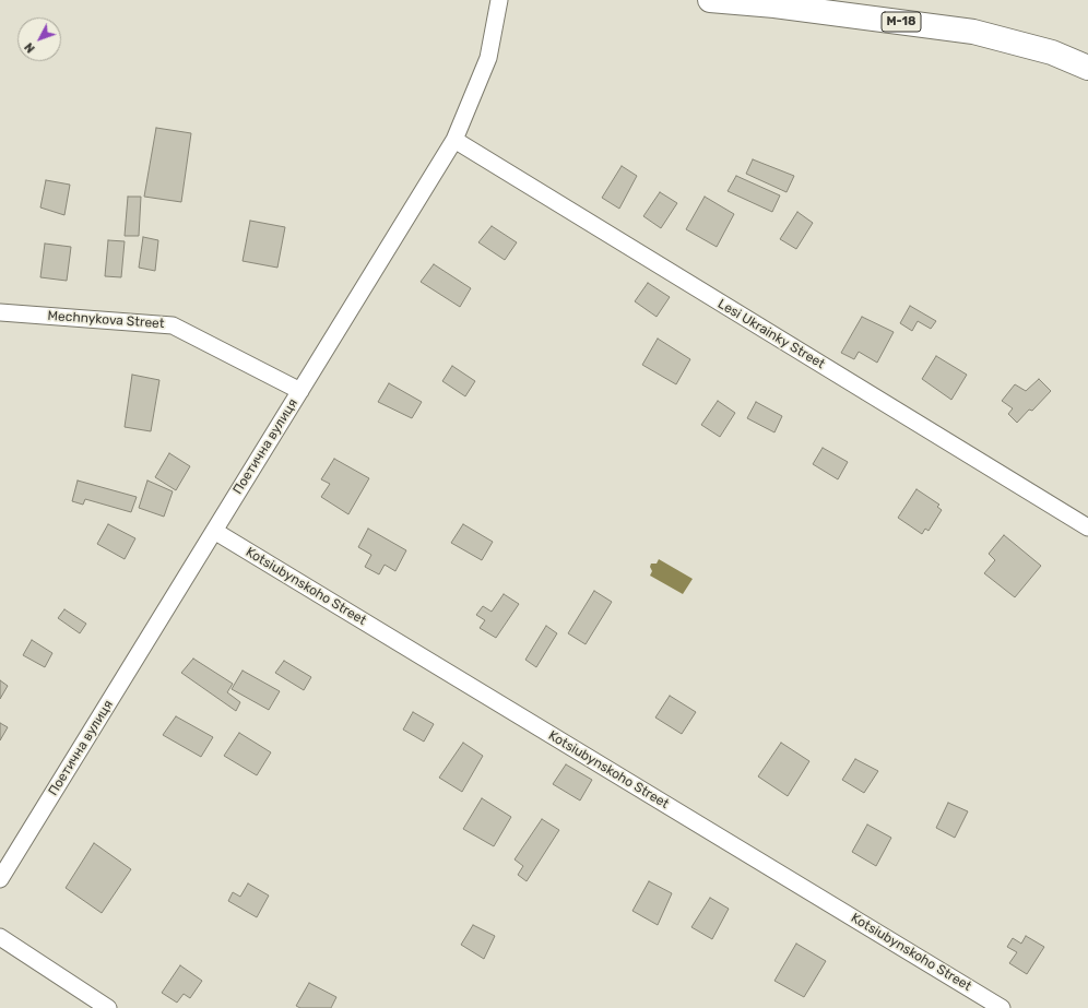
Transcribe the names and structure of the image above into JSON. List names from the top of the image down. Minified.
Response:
{"streets":{"highway":["М-18"],"street":["Mechnykova Street","Lesi Ukrainky Street","Поетична вулиця","Kotsiubynskoho Street"]},"crossings":[["Mechnykova Street","Поетична вулиця"],["Lesi Ukrainky Street","Поетична вулиця"],["Поетична вулиця","Kotsiubynskoho Street"]],"north":"bottom left"}
